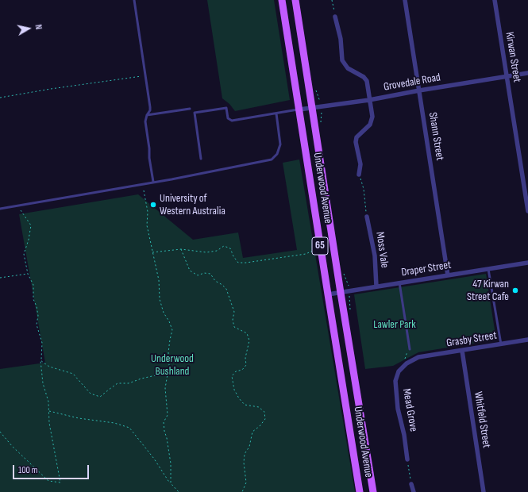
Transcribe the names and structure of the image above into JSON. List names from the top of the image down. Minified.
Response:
{"streets":{"main road":["Underwood Avenue","65"],"street":["Kirwan Street","Grovedale Road","Shann Street","Moss Vale","Draper Street","Grasby Street","Mead Grove","Whitfeld Street"]},"crossings":[["Kirwan Street","Grovedale Road"],["Grovedale Road","Shann Street"],["Grovedale Road","Underwood Avenue"],["Shann Street","Draper Street"],["Underwood Avenue","Draper Street"],["Moss Vale","Draper Street"],["Grasby Street","Mead Grove"],["Grasby Street","Whitfeld Street"]],"parks":["Lawler Park","Underwood Bushland"],"places":["University of Western Australia","47 Kirwan Street Cafe"],"scale_bar":"100 m","north":"right"}
